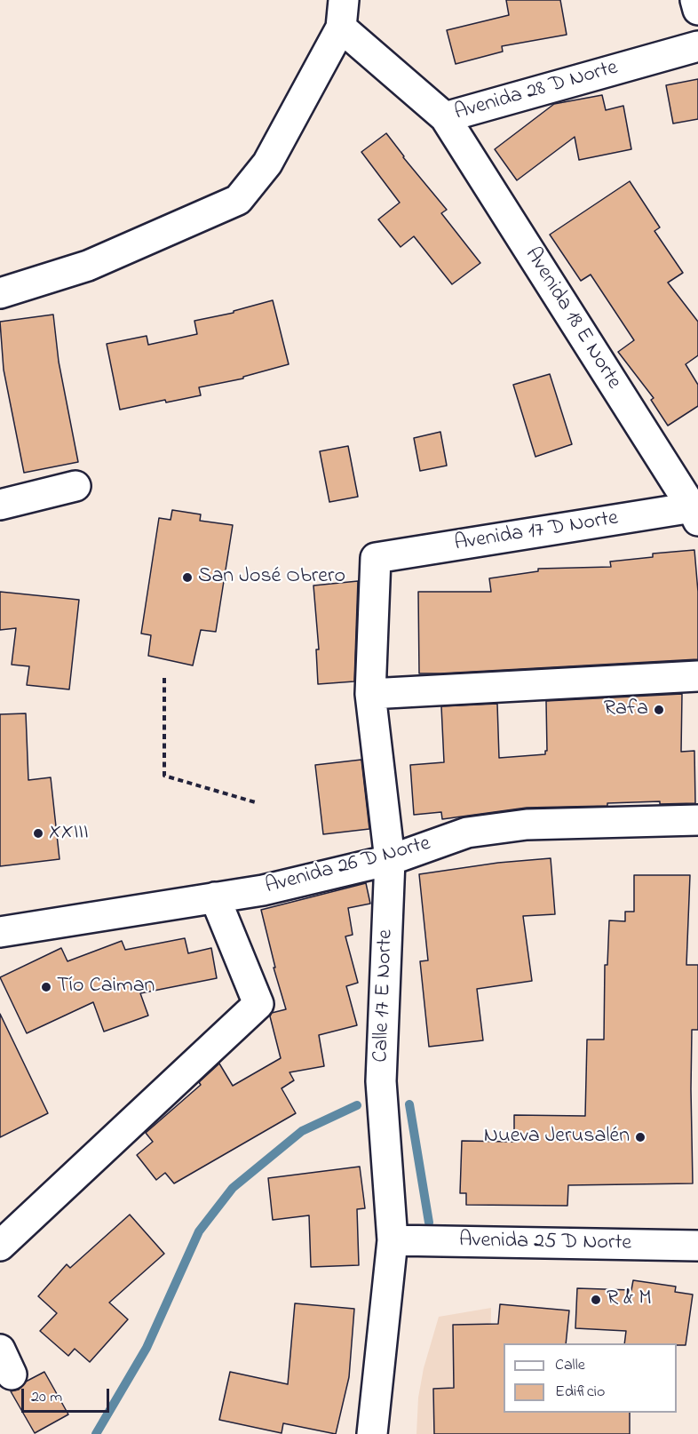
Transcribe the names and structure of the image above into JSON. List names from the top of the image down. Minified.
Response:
{"streets":{"street":["Avenida 28 D Norte","Avenida 18 E Norte","Avenida 17 D Norte","Avenida 26 D Norte","Calle 17 E Norte","Avenida 25 D Norte"]},"crossings":[["Avenida 28 D Norte","Avenida 18 E Norte"],["Avenida 18 E Norte","Avenida 17 D Norte"],["Avenida 17 D Norte","Calle 17 E Norte"],["Avenida 26 D Norte","Calle 17 E Norte"],["Calle 17 E Norte","Avenida 25 D Norte"]],"places":["San José Obrero","Rafa","XXIII","Tío Caiman","Nueva Jerusalén","R & M"],"legend":["Calle","Edificio"],"scale_bar":"20 m"}
